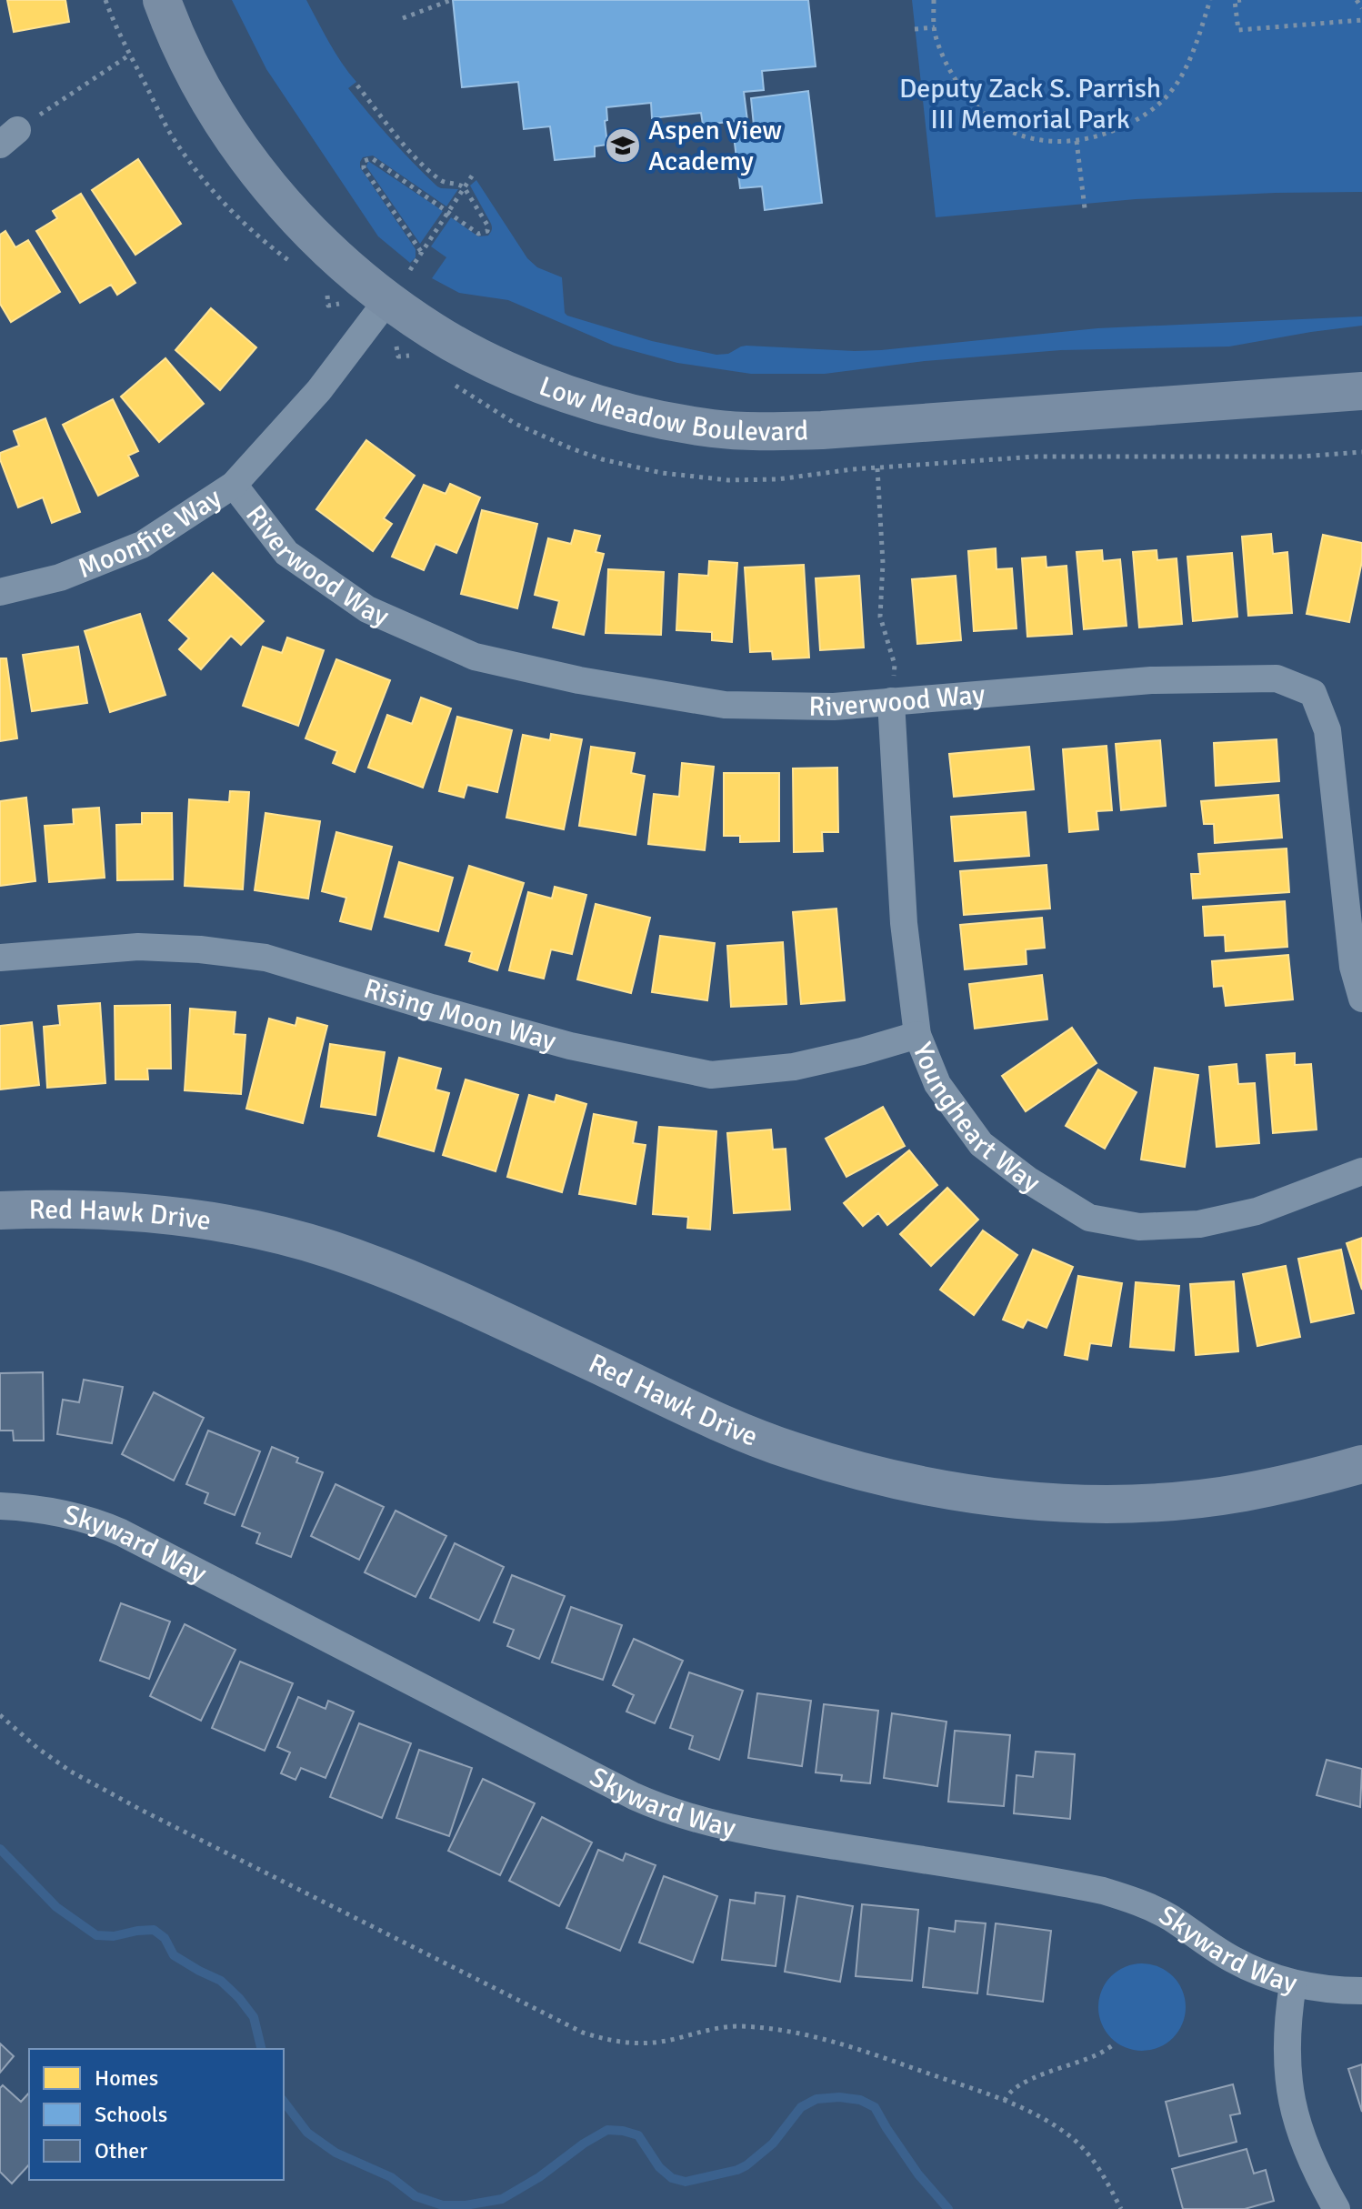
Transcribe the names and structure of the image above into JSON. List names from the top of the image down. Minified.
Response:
{"streets":{"street":["Low Meadow Boulevard","Moonfire Way","Riverwood Way","Rising Moon Way","Youngheart Way","Red Hawk Drive","Skyward Way"]},"crossings":[["Low Meadow Boulevard","Moonfire Way"],["Moonfire Way","Riverwood Way"],["Riverwood Way","Youngheart Way"],["Rising Moon Way","Youngheart Way"]],"parks":["Deputy Zack S. Parrish III Memorial Park"],"places":{"school or university":["Aspen View Academy"]},"legend":["Homes","Schools","Other"]}
